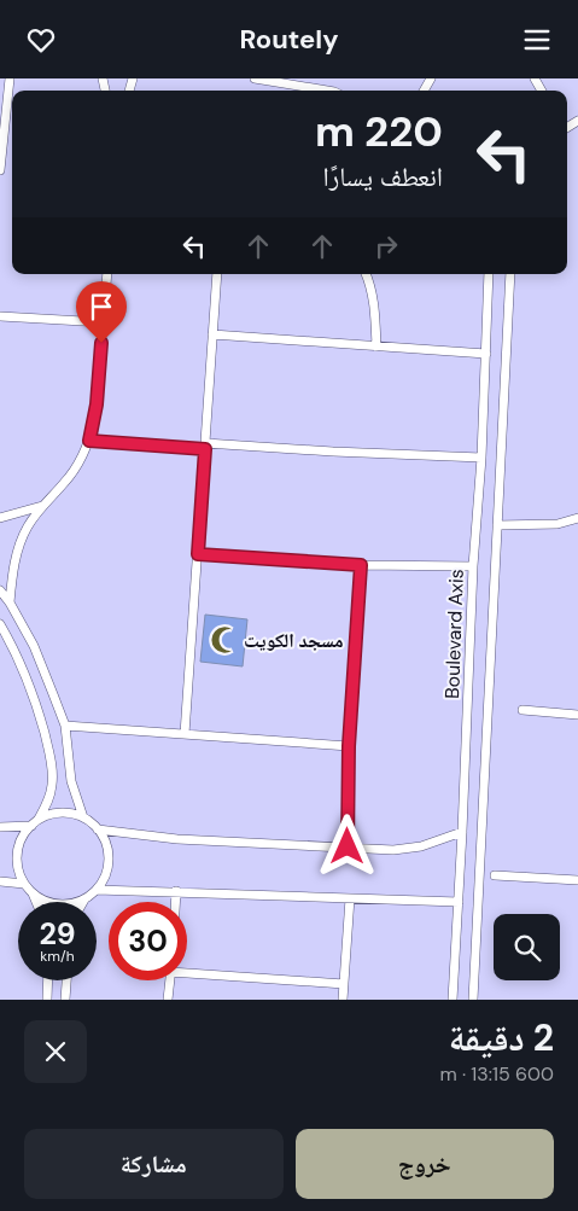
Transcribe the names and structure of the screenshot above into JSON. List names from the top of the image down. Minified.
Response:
{"streets":{"street":["Boulevard Axis"]},"places":{"mosque":["مسجد الكويت"]},"page":{"header":"Routely","turn":["220 m","انعطف يسارًا"],"speed":"29 km/h","limit":"30","heading":["2 دقيقة","600 m · 13:15"],"buttons":["خروج","مشاركة"]}}
